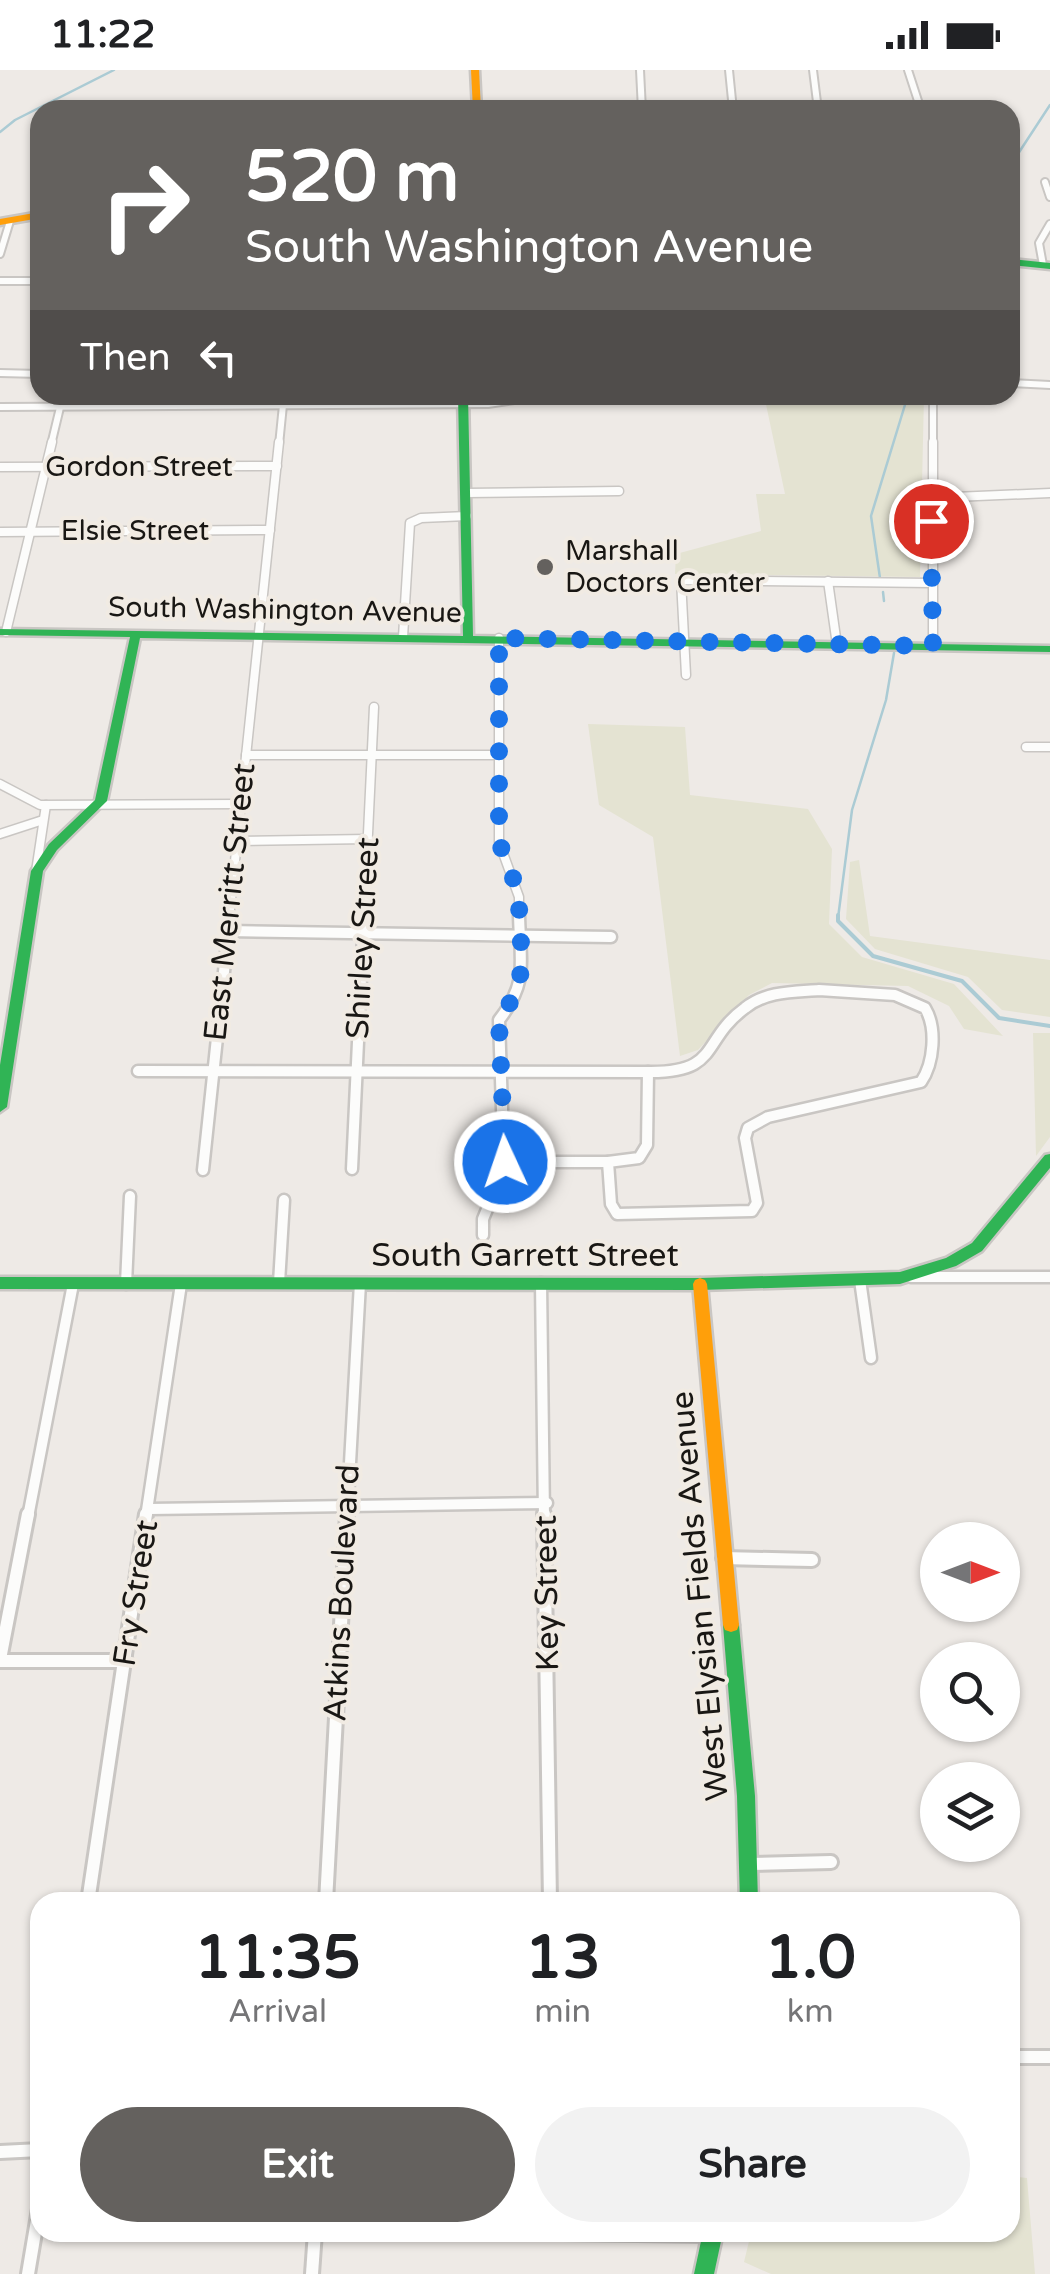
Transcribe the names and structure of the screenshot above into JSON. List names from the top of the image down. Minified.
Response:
{"streets":{"street":["Gordon Street","Elsie Street","South Washington Avenue","East Merritt Street","Shirley Street","South Garrett Street","Fry Street","Atkins Boulevard","Key Street","West Elysian Fields Avenue"]},"crossings":[["Gordon Street","East Merritt Street"],["Elsie Street","East Merritt Street"],["South Washington Avenue","East Merritt Street"],["South Garrett Street","Fry Street"],["South Garrett Street","Atkins Boulevard"],["South Garrett Street","Key Street"],["South Garrett Street","West Elysian Fields Avenue"]],"places":["Marshall Doctors Center"],"north":"right","page":{"status":"11:22","turn":["520 m","South Washington Avenue"],"then":"Then","eta":["11:35","Arrival","13","min","1.0","km"],"buttons":["Exit","Share"]}}
